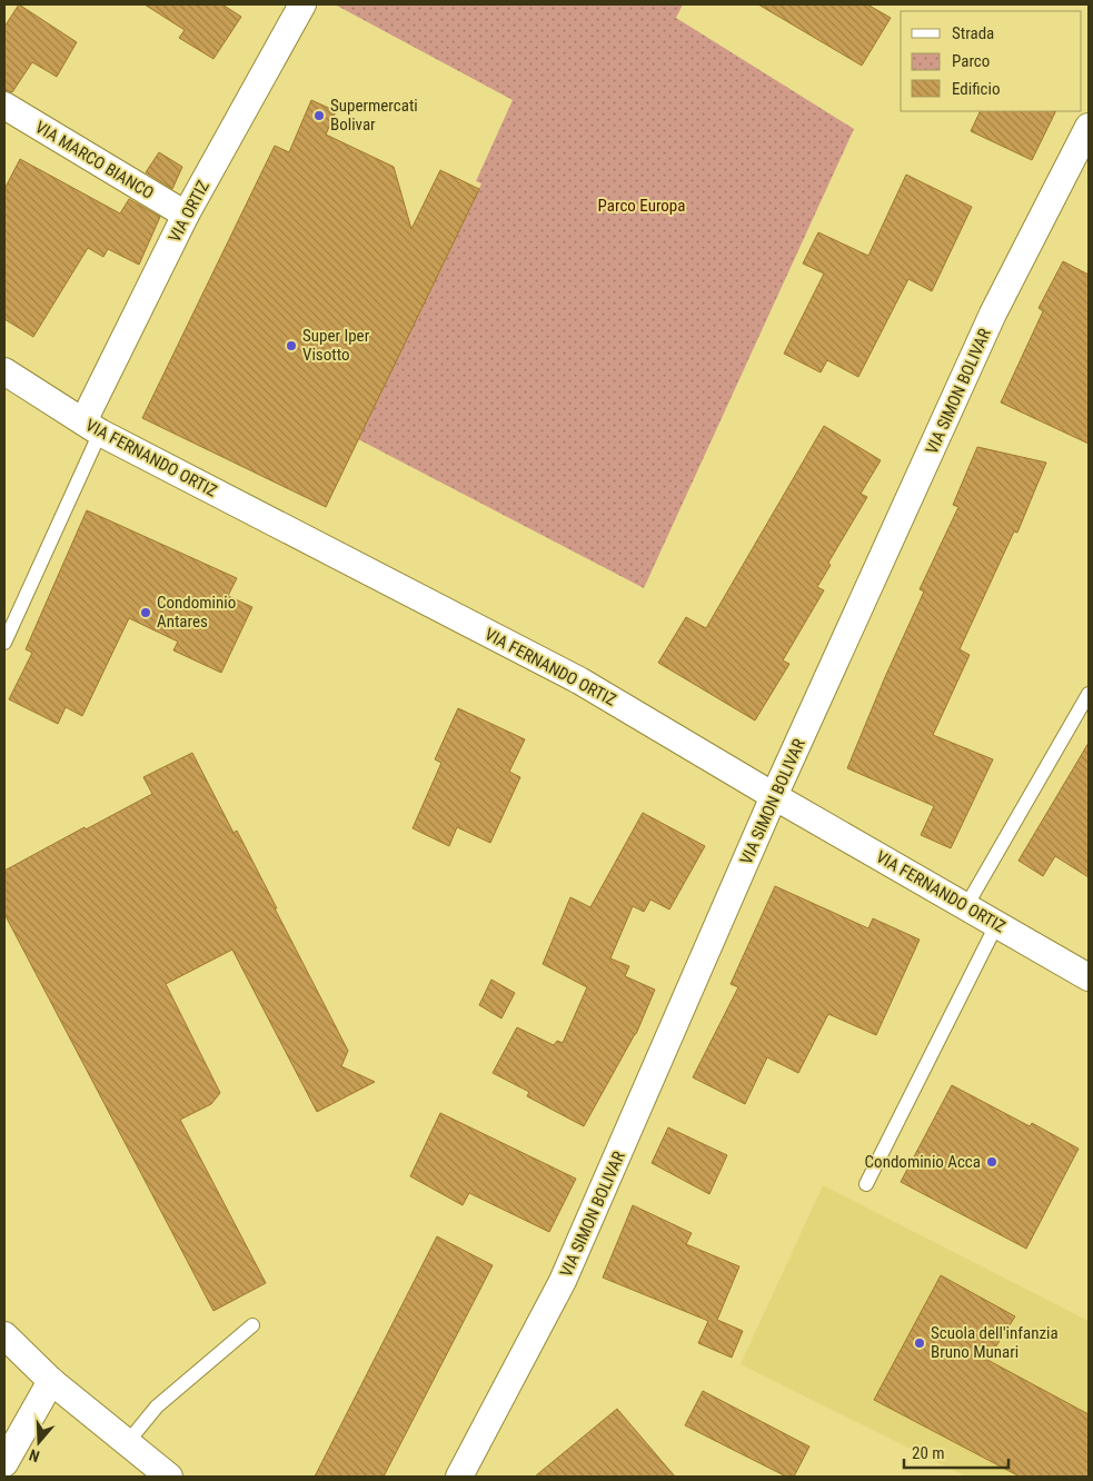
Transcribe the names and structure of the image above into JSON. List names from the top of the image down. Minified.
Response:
{"streets":{"street":["VIA MARCO BIANCO","VIA ORTIZ","VIA SIMON BOLIVAR","VIA FERNANDO ORTIZ"]},"crossings":[["VIA MARCO BIANCO","VIA ORTIZ"],["VIA ORTIZ","VIA FERNANDO ORTIZ"],["VIA SIMON BOLIVAR","VIA FERNANDO ORTIZ"]],"parks":["Parco Europa"],"places":["Supermercati Bolivar","Super Iper Visotto","Condominio Antares","Condominio Acca","Scuola dell'infanzia Bruno Munari"],"legend":["Strada","Parco","Edificio"],"scale_bar":"20 m","north":"bottom"}
